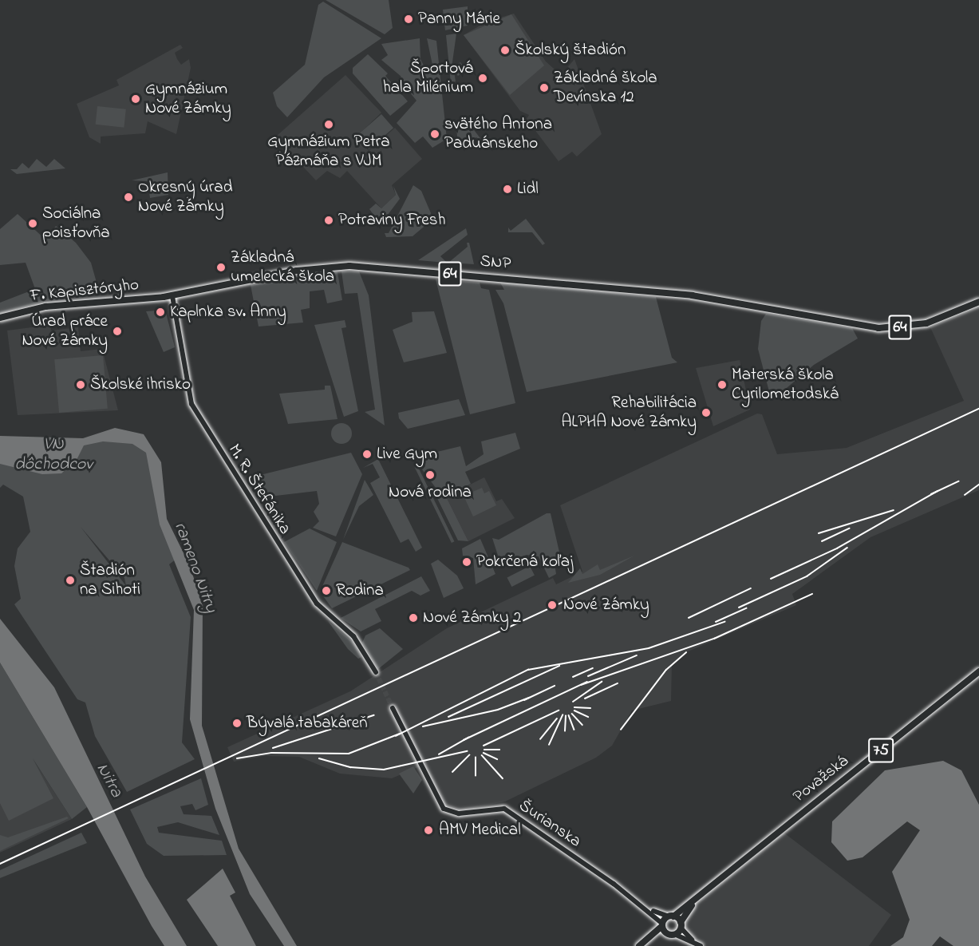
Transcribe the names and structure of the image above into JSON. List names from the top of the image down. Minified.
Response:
{"streets":{"main road":["SNP","64","F. Kapisztóryho","75","Považská"],"street":["M. R. Štefánika","Šurianska"]},"crossings":[["SNP","F. Kapisztóryho"],["SNP","M. R. Štefánika"],["F. Kapisztóryho","M. R. Štefánika"],["75","Považská"],["75","Šurianska"],["Považská","Šurianska"]],"water":["VN dôchodcov","rameno Nitry","Nitra"],"places":["Panny Márie","Školský štadión","Športová hala Milénium","Základná škola Devínska 12","Gymnázium Nové Zámky","Gymnázium Petra Pázmáňa s VJM","svätého Antona Paduánskeho","Lidl","Okresný úrad Nové Zámky","Potraviny Fresh","Sociálna poisťovňa","Základná umelecká škola","Kaplnka sv. Anny","Úrad práce Nové Zámky","Školské ihrisko","Materská škola Cyrilometodská","Rehabilitácia ALPHA Nové Zámky","Live Gym","Nová rodina","Pokrčená koľaj","Štadión na Sihoti","Rodina","Nové Zámky","Nové Zámky 2","Bývalá tabakáreň","AMV Medical"]}
